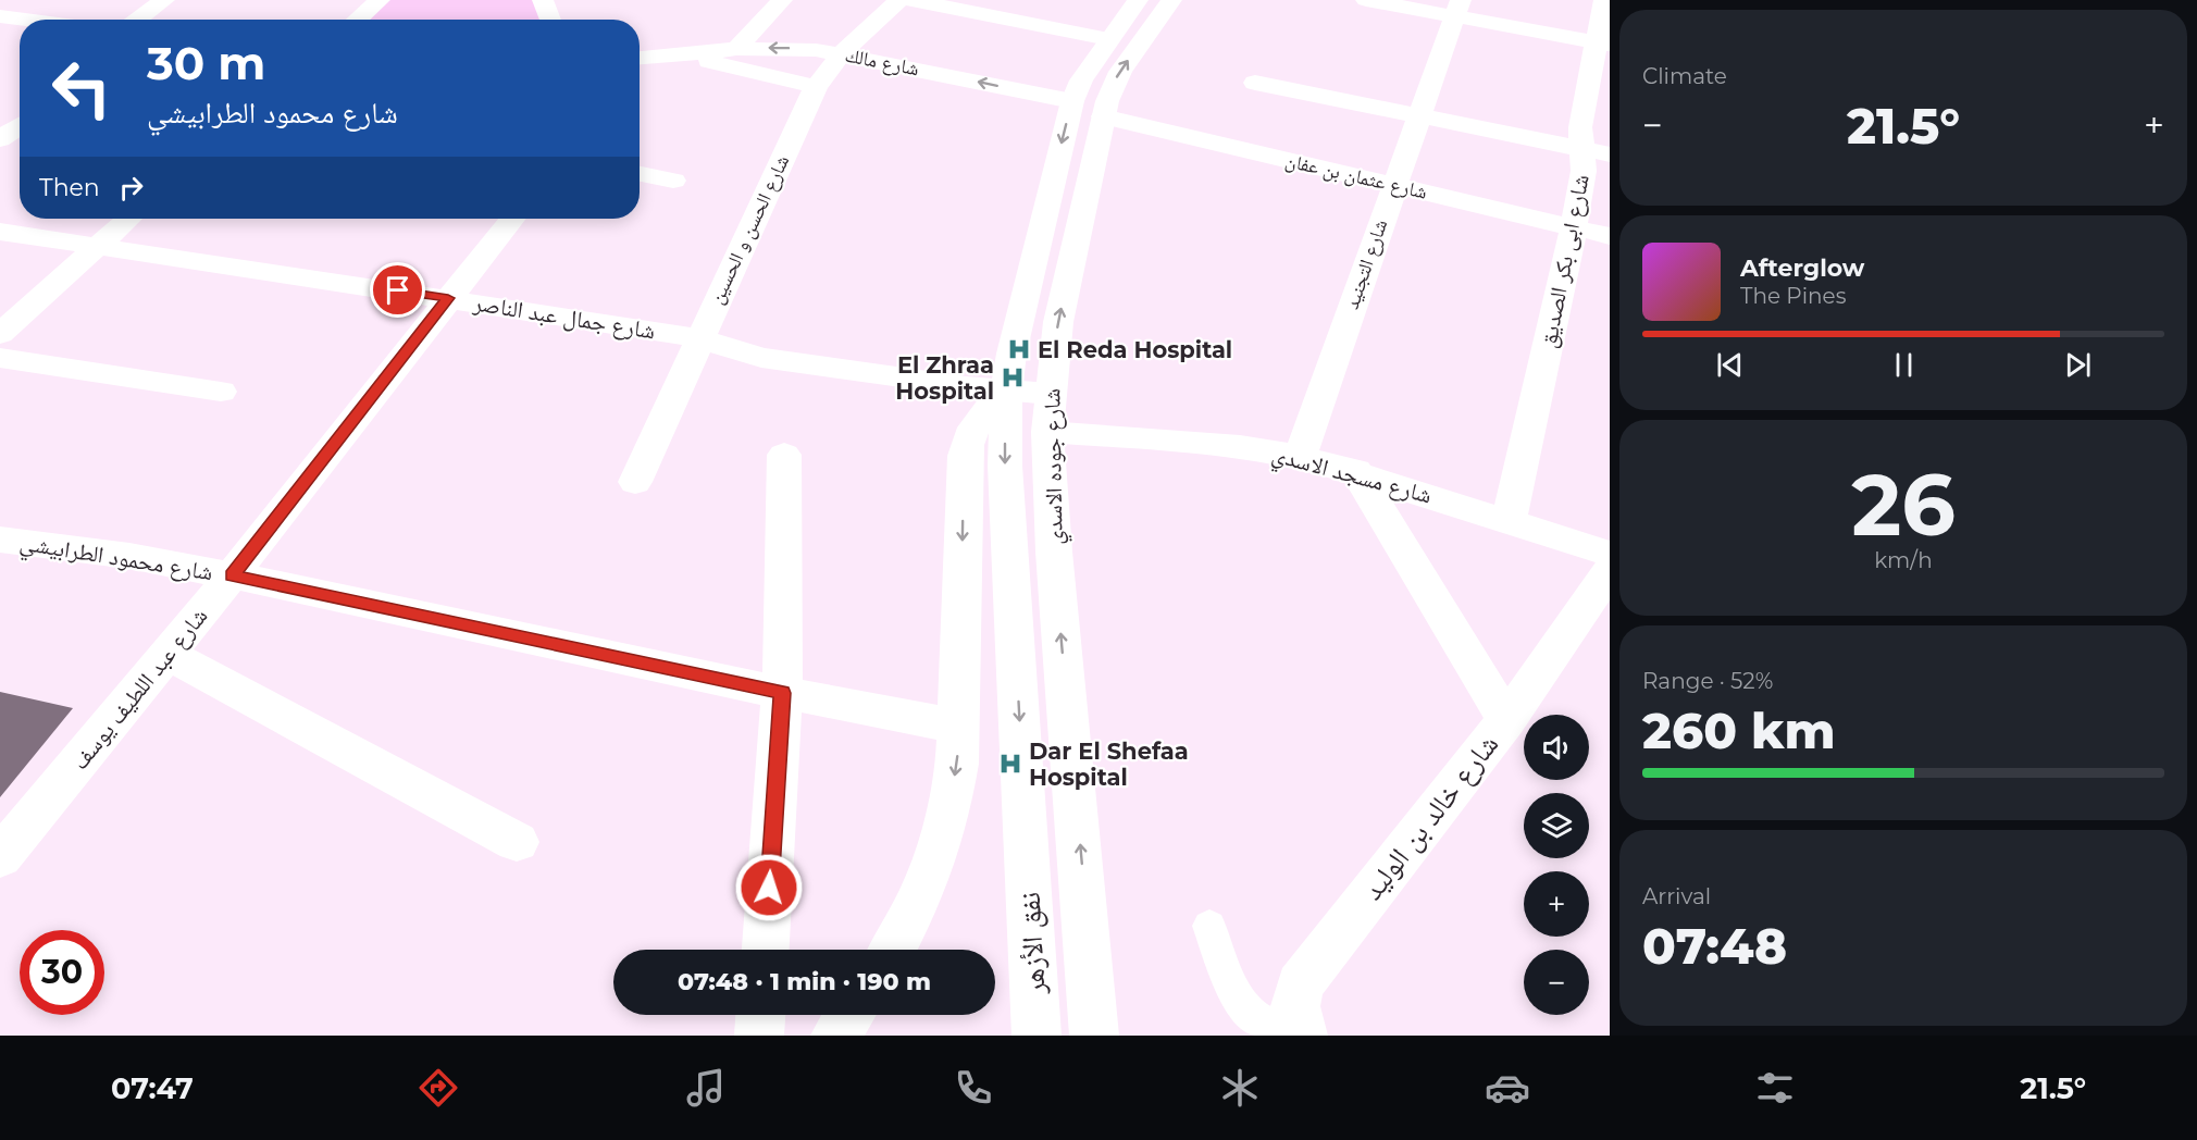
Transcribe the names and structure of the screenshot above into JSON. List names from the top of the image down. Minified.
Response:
{"streets":{"street":["شارع مالك","شارع عثمان بن عفان","شارع الحسن و الحسين","شارع ابى بكر الصديق","شارع التجنيد","شارع جمال عبد الناصر","شارع جوده الاسدي","شارع مسجد الاسدي","شارع محمود الطرابيشي","شارع عبد اللطيف يوسف","شارع خالد بن الوليد","نفق الأزهر"]},"crossings":[["شارع مالك","شارع الحسن و الحسين"],["شارع مالك","شارع جوده الاسدي"],["شارع عثمان بن عفان","شارع ابى بكر الصديق"],["شارع عثمان بن عفان","شارع التجنيد"],["شارع عثمان بن عفان","شارع جوده الاسدي"],["شارع الحسن و الحسين","شارع جمال عبد الناصر"],["شارع ابى بكر الصديق","شارع مسجد الاسدي"],["شارع التجنيد","شارع مسجد الاسدي"],["شارع جمال عبد الناصر","شارع جوده الاسدي"],["شارع جمال عبد الناصر","شارع عبد اللطيف يوسف"],["شارع جوده الاسدي","شارع مسجد الاسدي"],["شارع جوده الاسدي","شارع محمود الطرابيشي"],["شارع جوده الاسدي","نفق الأزهر"],["شارع محمود الطرابيشي","شارع عبد اللطيف يوسف"]],"places":{"hospital":["El Reda Hospital","El Zhraa Hospital","Dar El Shefaa Hospital"]},"page":{"tile":["Climate",["26","km/h"],["Range · 52%","260 km"],["Arrival","07:48"]],"turn":["30 m","شارع محمود الطرابيشي"],"heat":["−","21.5°","+"],"then":"Then","song":["Afterglow","The Pines"],"map_buttons":["+","−"],"limit":"30","trip":"07:48 · 1 min · 190 m","tabs":["07:47","21.5°"]}}
